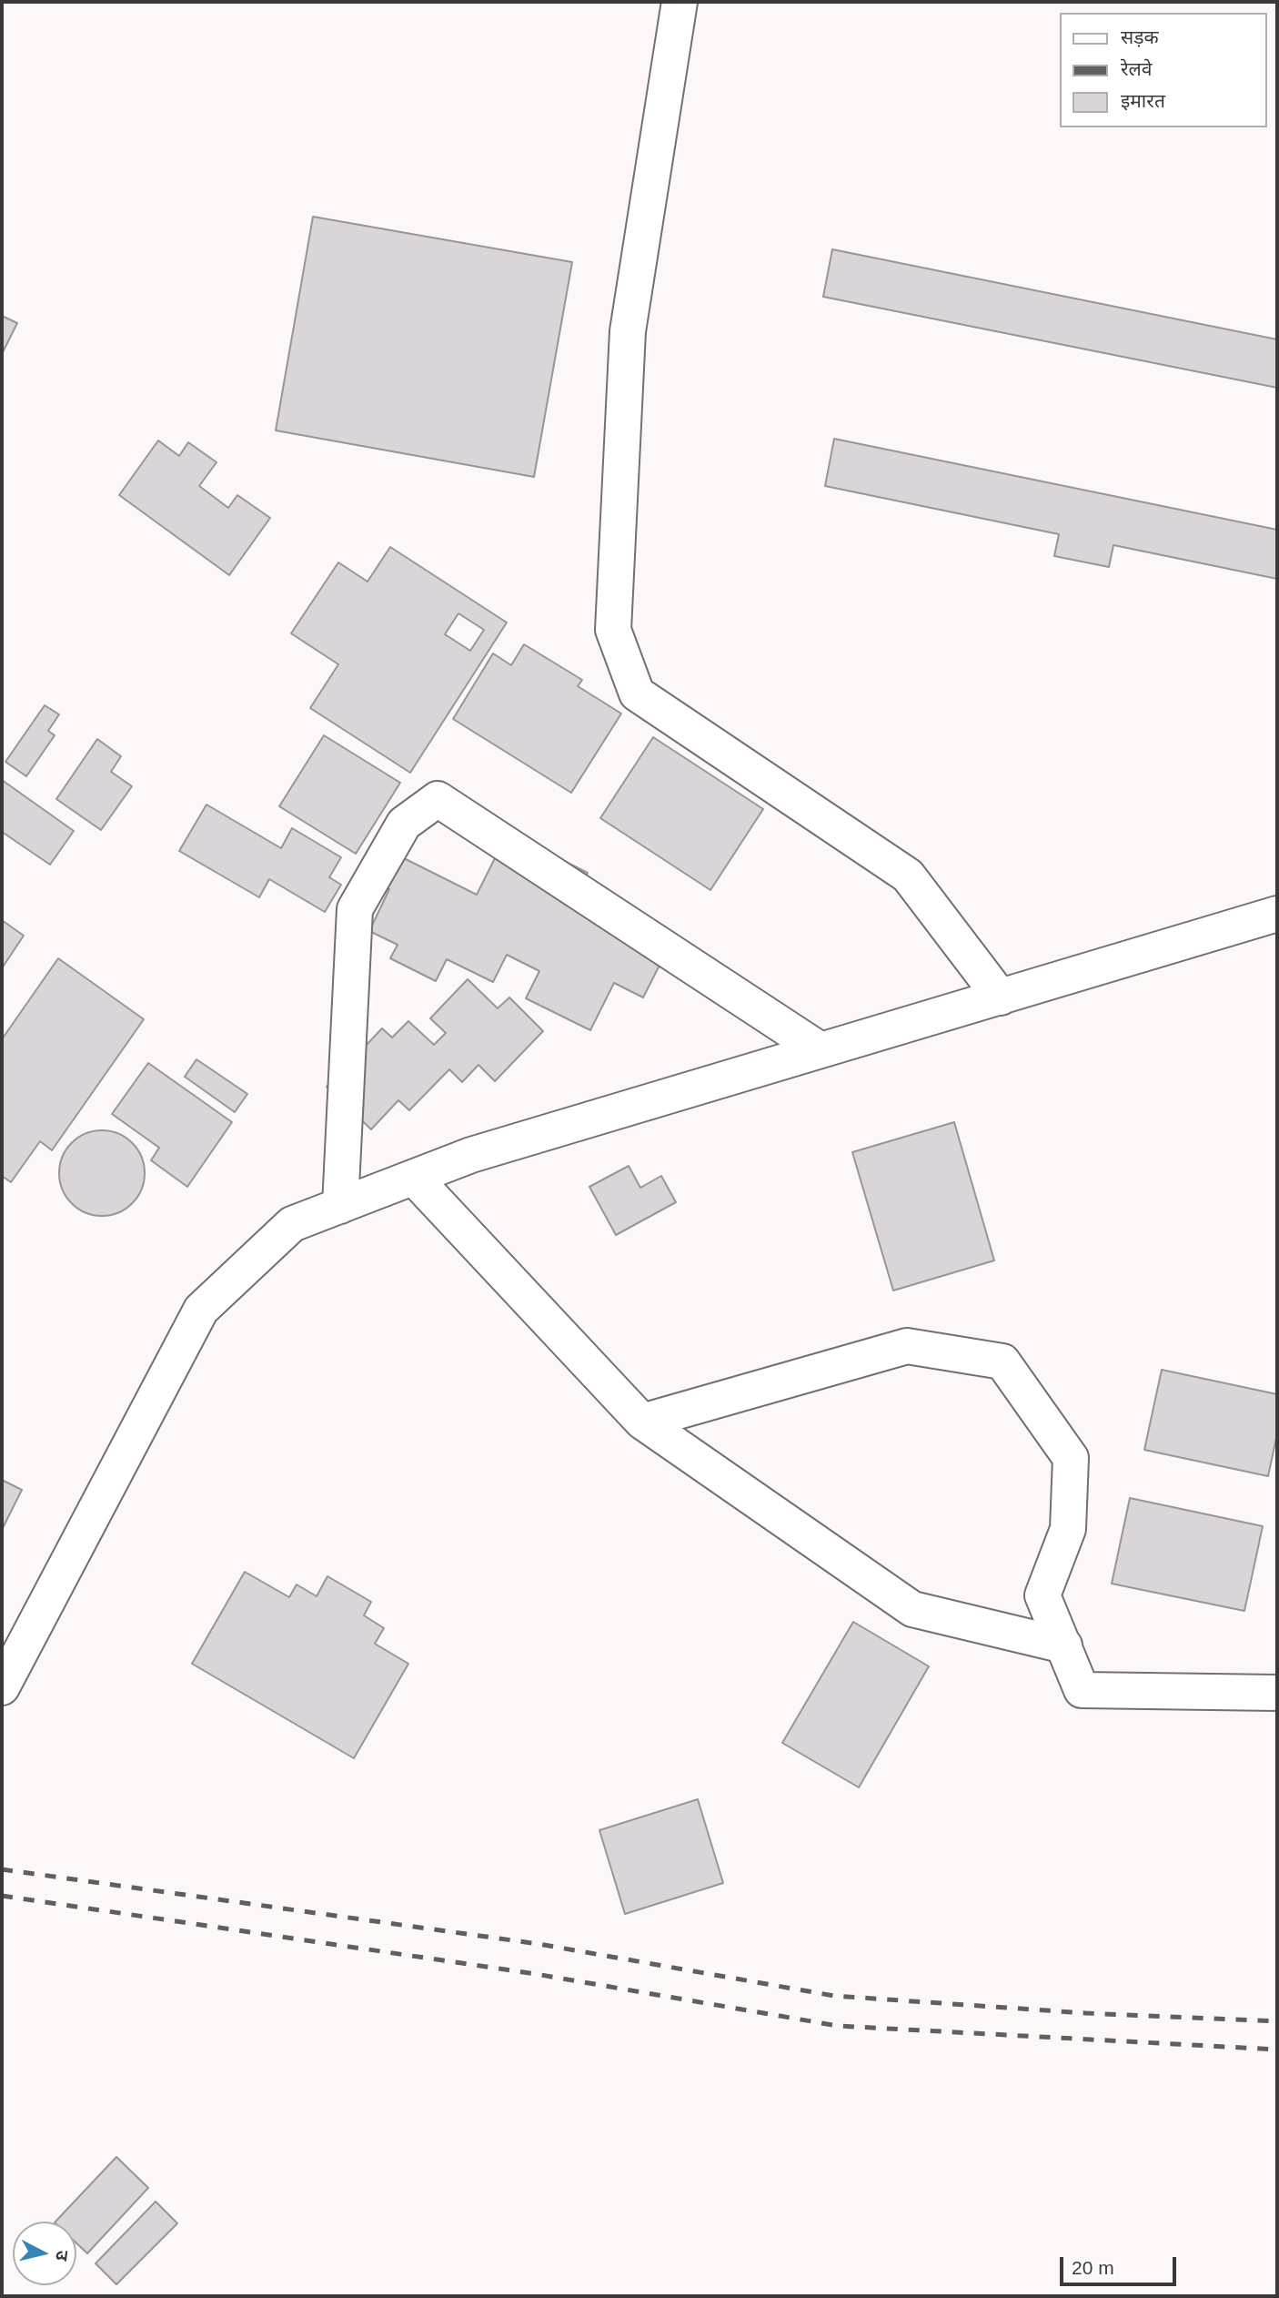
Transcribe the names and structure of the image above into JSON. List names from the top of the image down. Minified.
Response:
{"legend":["सड़क","रेलवे","इमारत"],"scale_bar":"20 m","north":"right"}
